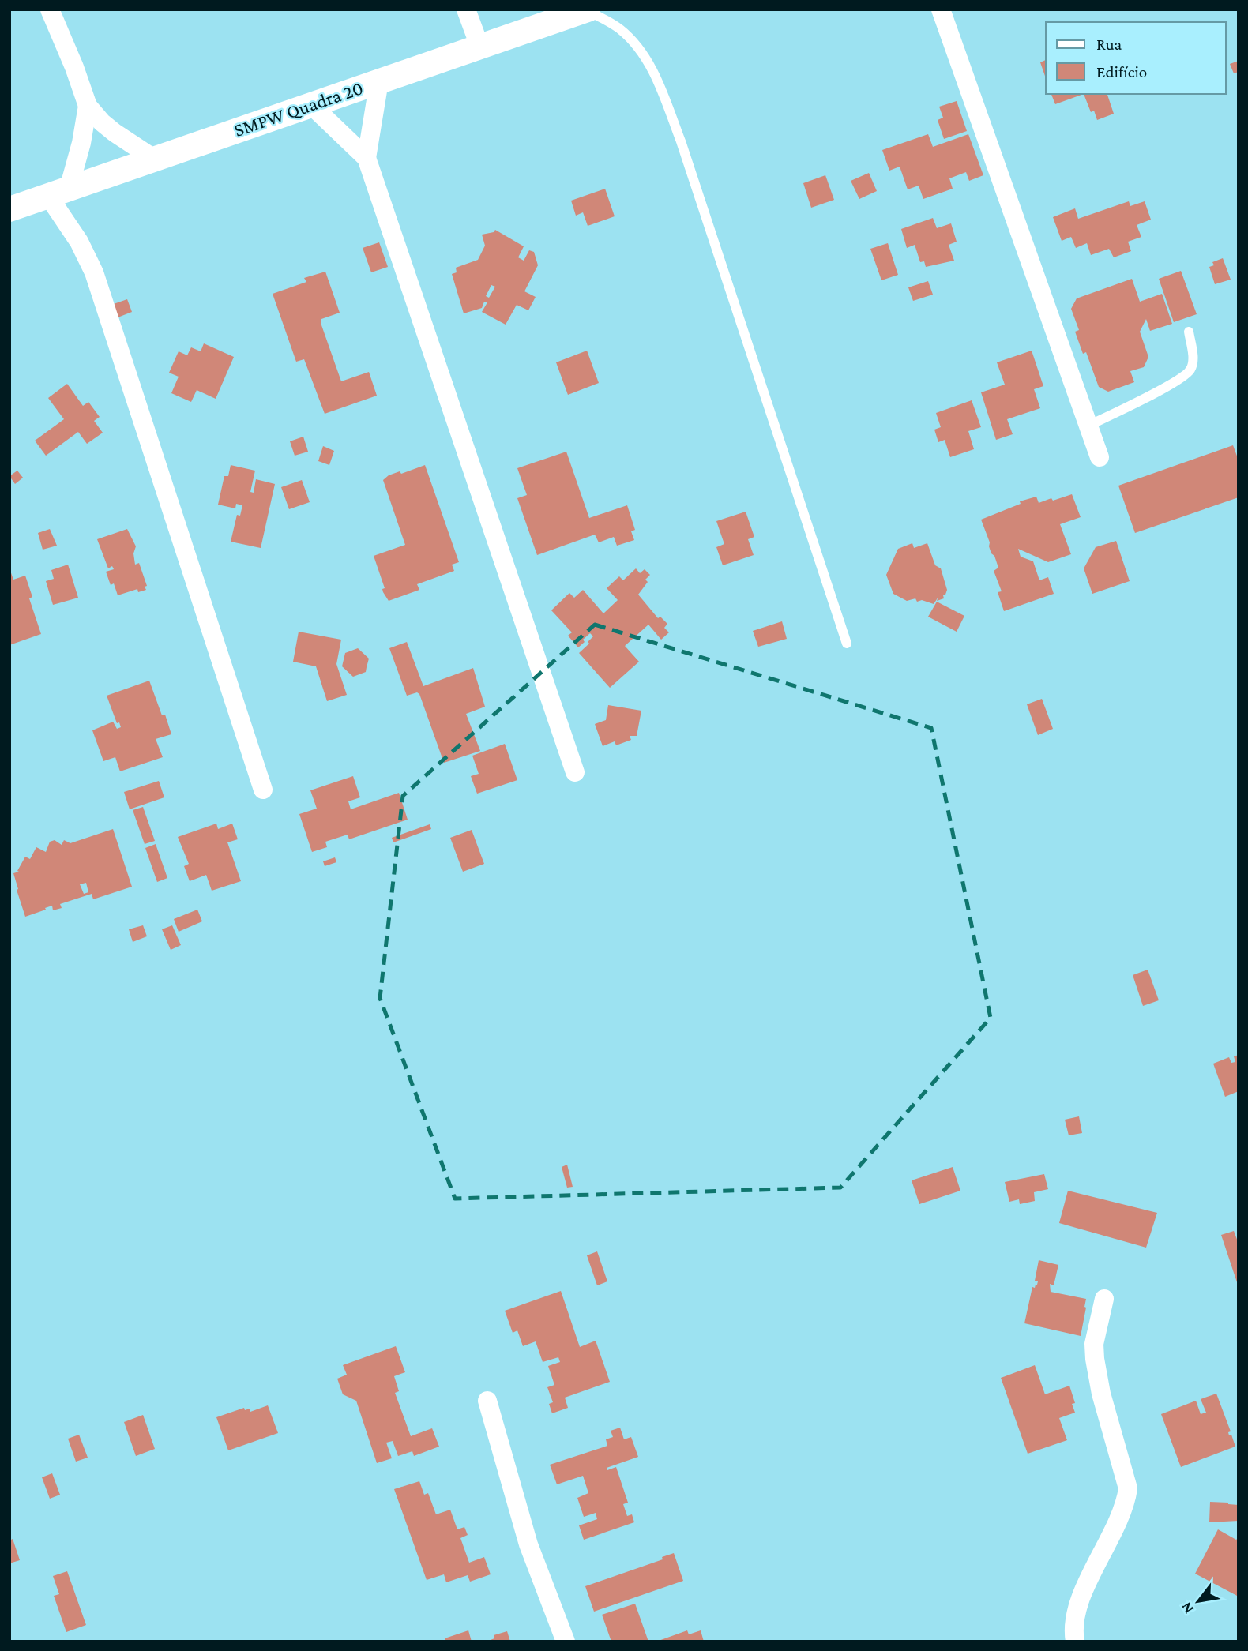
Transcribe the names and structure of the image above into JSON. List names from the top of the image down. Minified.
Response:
{"streets":{"street":["SMPW Quadra 20"]},"legend":["Rua","Edifício"],"north":"bottom left"}
